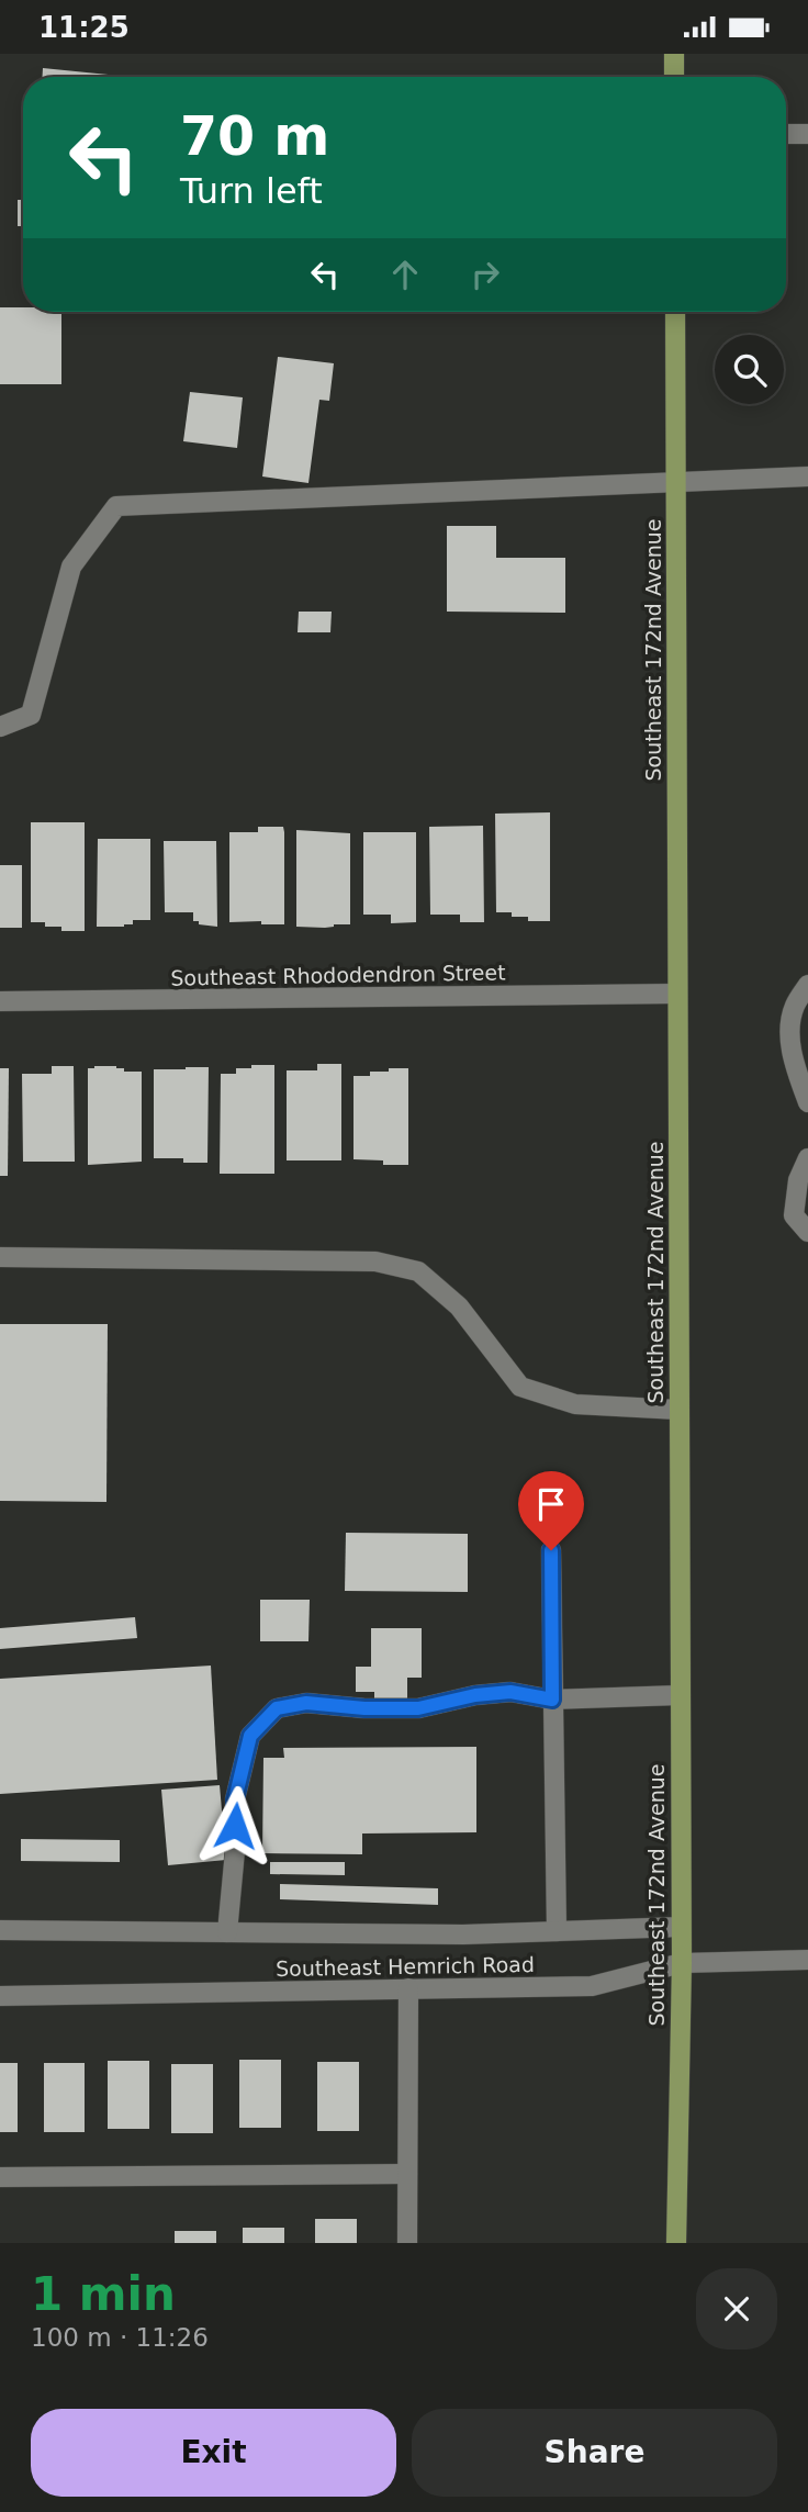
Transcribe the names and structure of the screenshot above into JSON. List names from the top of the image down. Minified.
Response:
{"streets":{"main road":["Southeast 172nd Avenue"],"street":["Southeast Rhododendron Street","Southeast Hemrich Road"]},"crossings":[["Southeast 172nd Avenue","Southeast Rhododendron Street"],["Southeast 172nd Avenue","Southeast Hemrich Road"]],"page":{"status":"11:25","turn":["70 m","Turn left"],"heading":["1 min","100 m · 11:26"],"buttons":["Exit","Share"]}}
